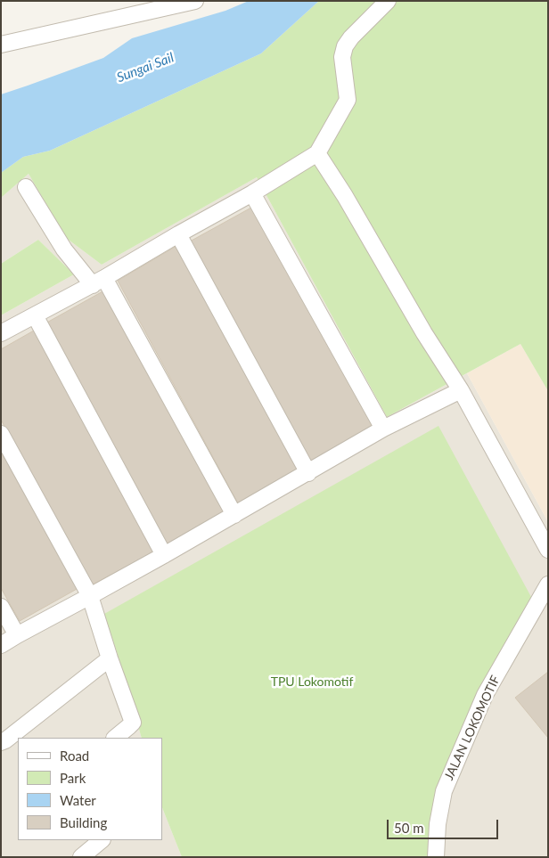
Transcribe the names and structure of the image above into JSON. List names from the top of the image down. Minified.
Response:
{"streets":{"street":["JALAN LOKOMOTIF"]},"water":["Sungai Sail"],"parks":["TPU Lokomotif"],"legend":["Road","Park","Water","Building"],"scale_bar":"50 m"}
